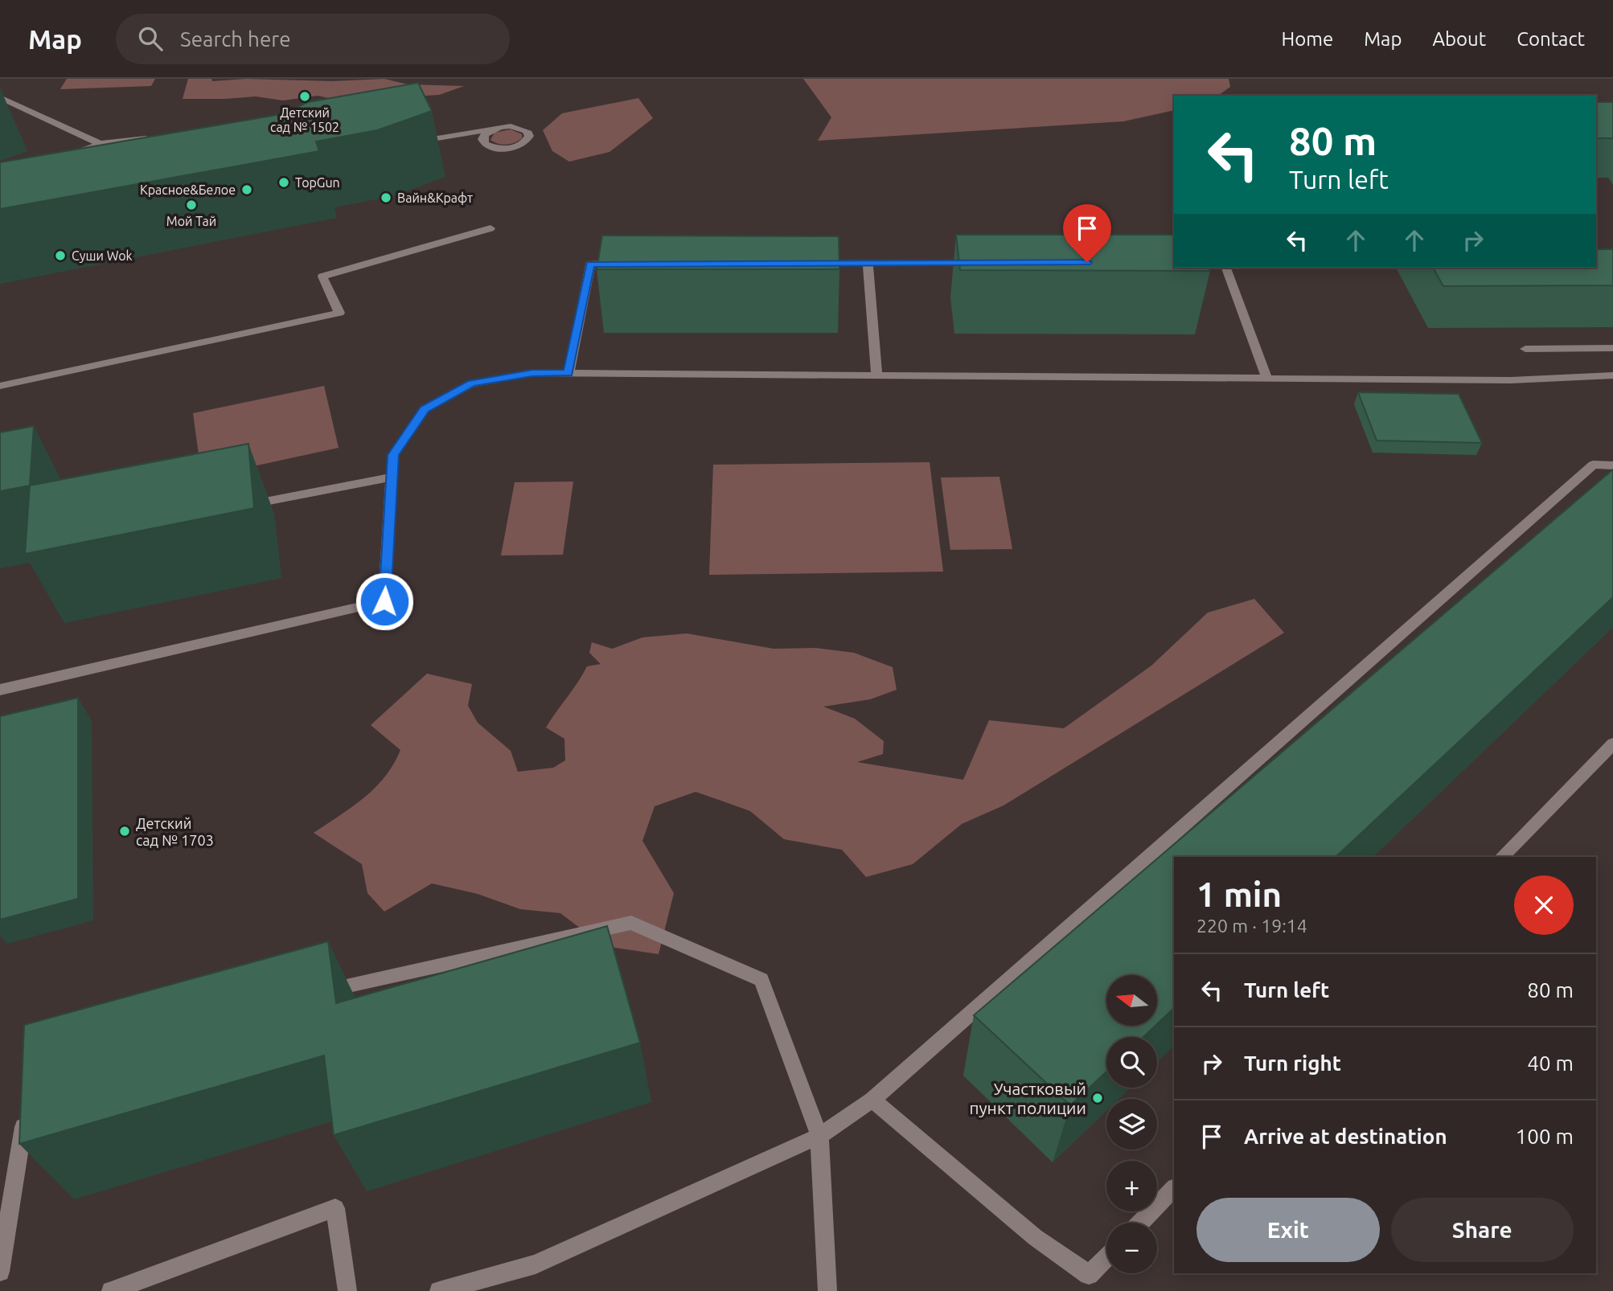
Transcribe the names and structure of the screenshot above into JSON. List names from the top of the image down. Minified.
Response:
{"places":["Детский сад № 1502","TopGun","Красное&Белое","Вайн&Крафт","Мой Тай","Суши Wok","Детский сад № 1703","Участковый пункт полиции"],"north":"left","page":{"header":"Map","search":"Search here","nav":["Home","Map","About","Contact"],"turn":["80 m","Turn left"],"heading":["1 min","220 m · 19:14"],"list":[{"name":"Turn left","value":"80 m"},{"name":"Turn right","value":"40 m"},{"name":"Arrive at destination","value":"100 m"}],"map_buttons":["+","−"],"buttons":["Exit","Share"]}}
